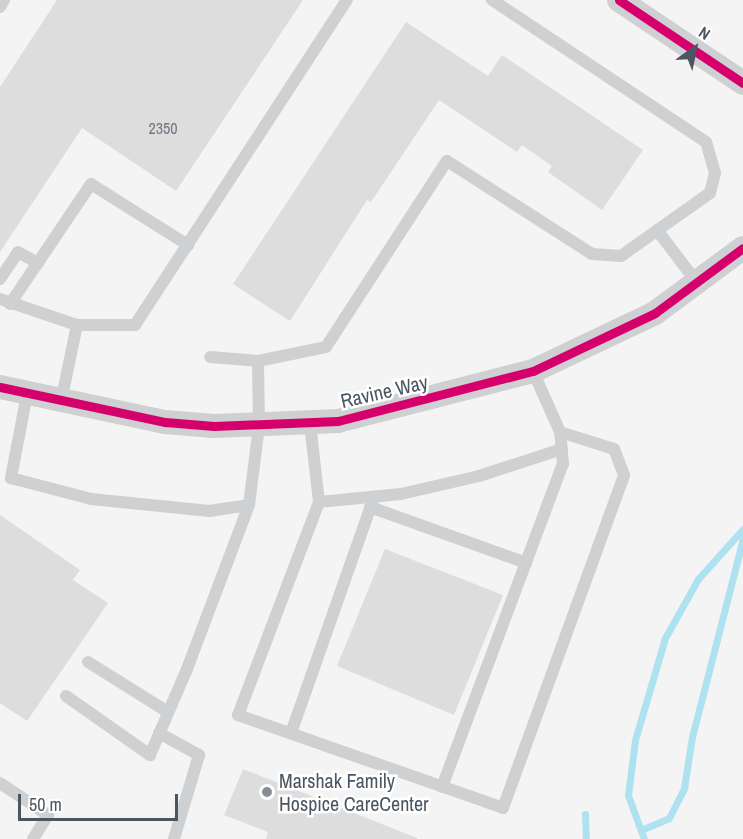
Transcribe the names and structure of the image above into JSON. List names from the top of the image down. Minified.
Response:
{"streets":{"street":["Ravine Way"]},"places":["Marshak Family Hospice CareCenter"],"house_numbers":["2350"],"scale_bar":"50 m","north":"top right"}
